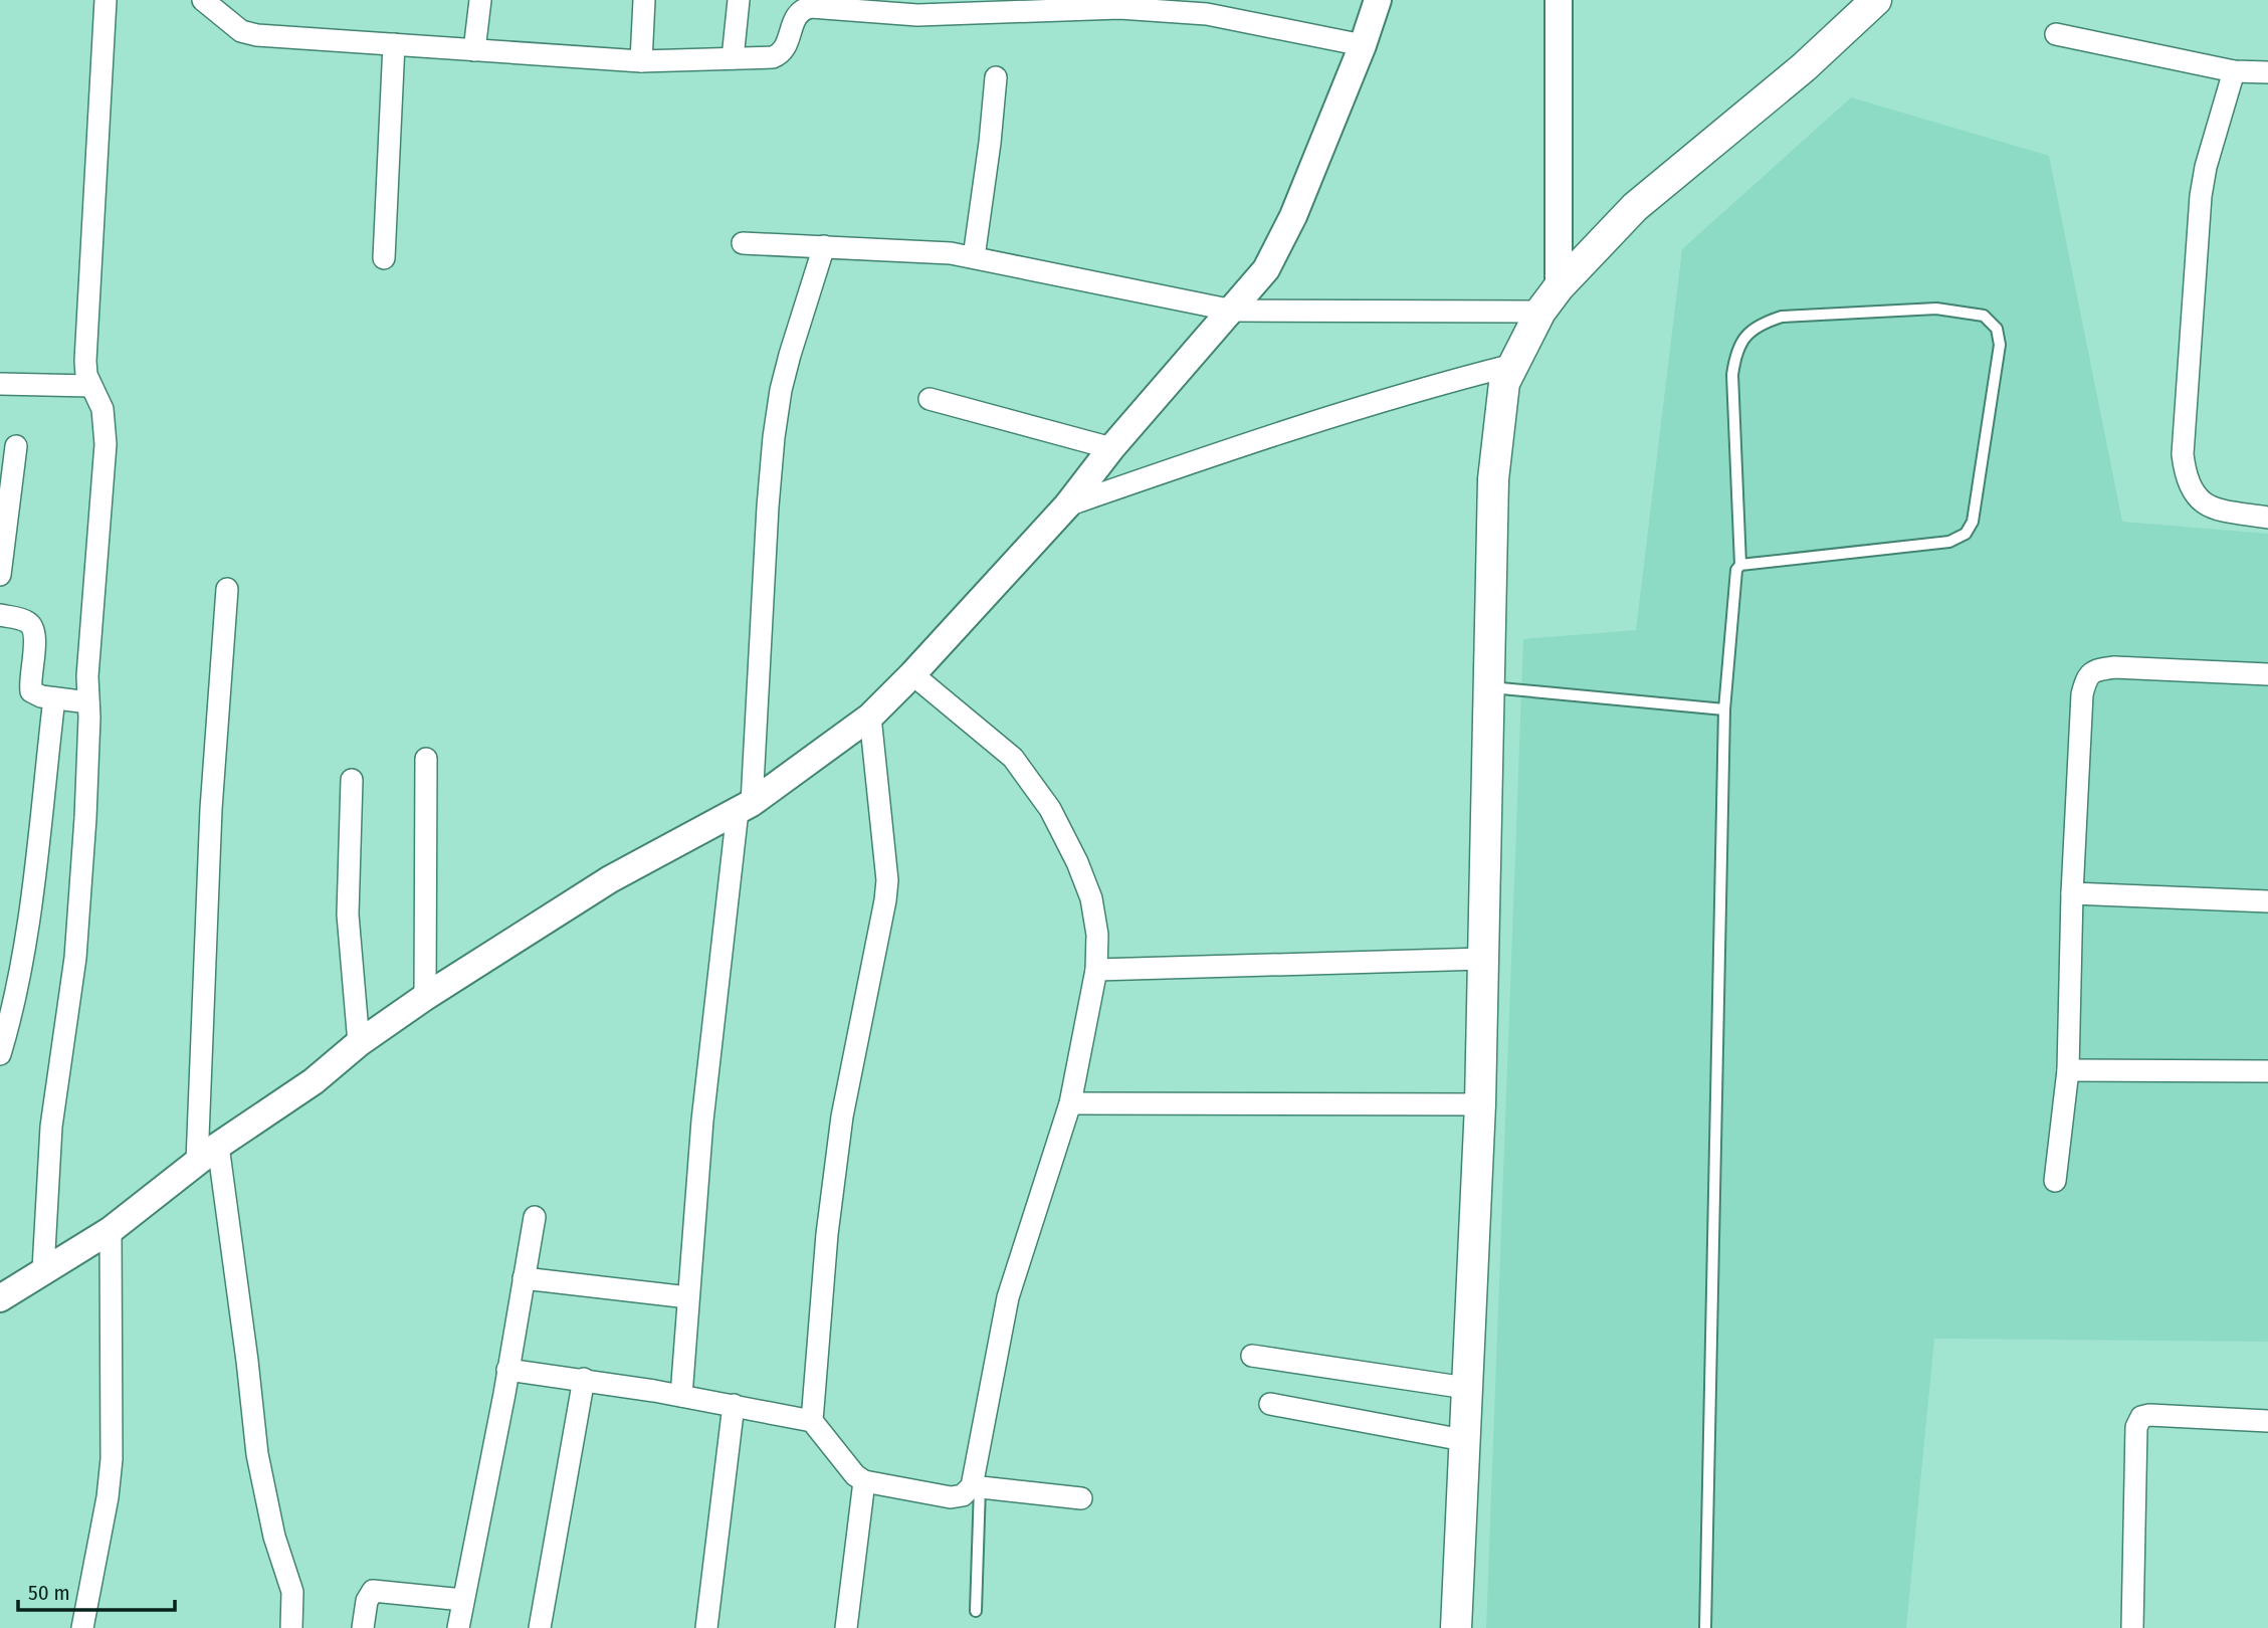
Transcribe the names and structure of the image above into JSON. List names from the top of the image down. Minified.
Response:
{"scale_bar":"50 m"}
